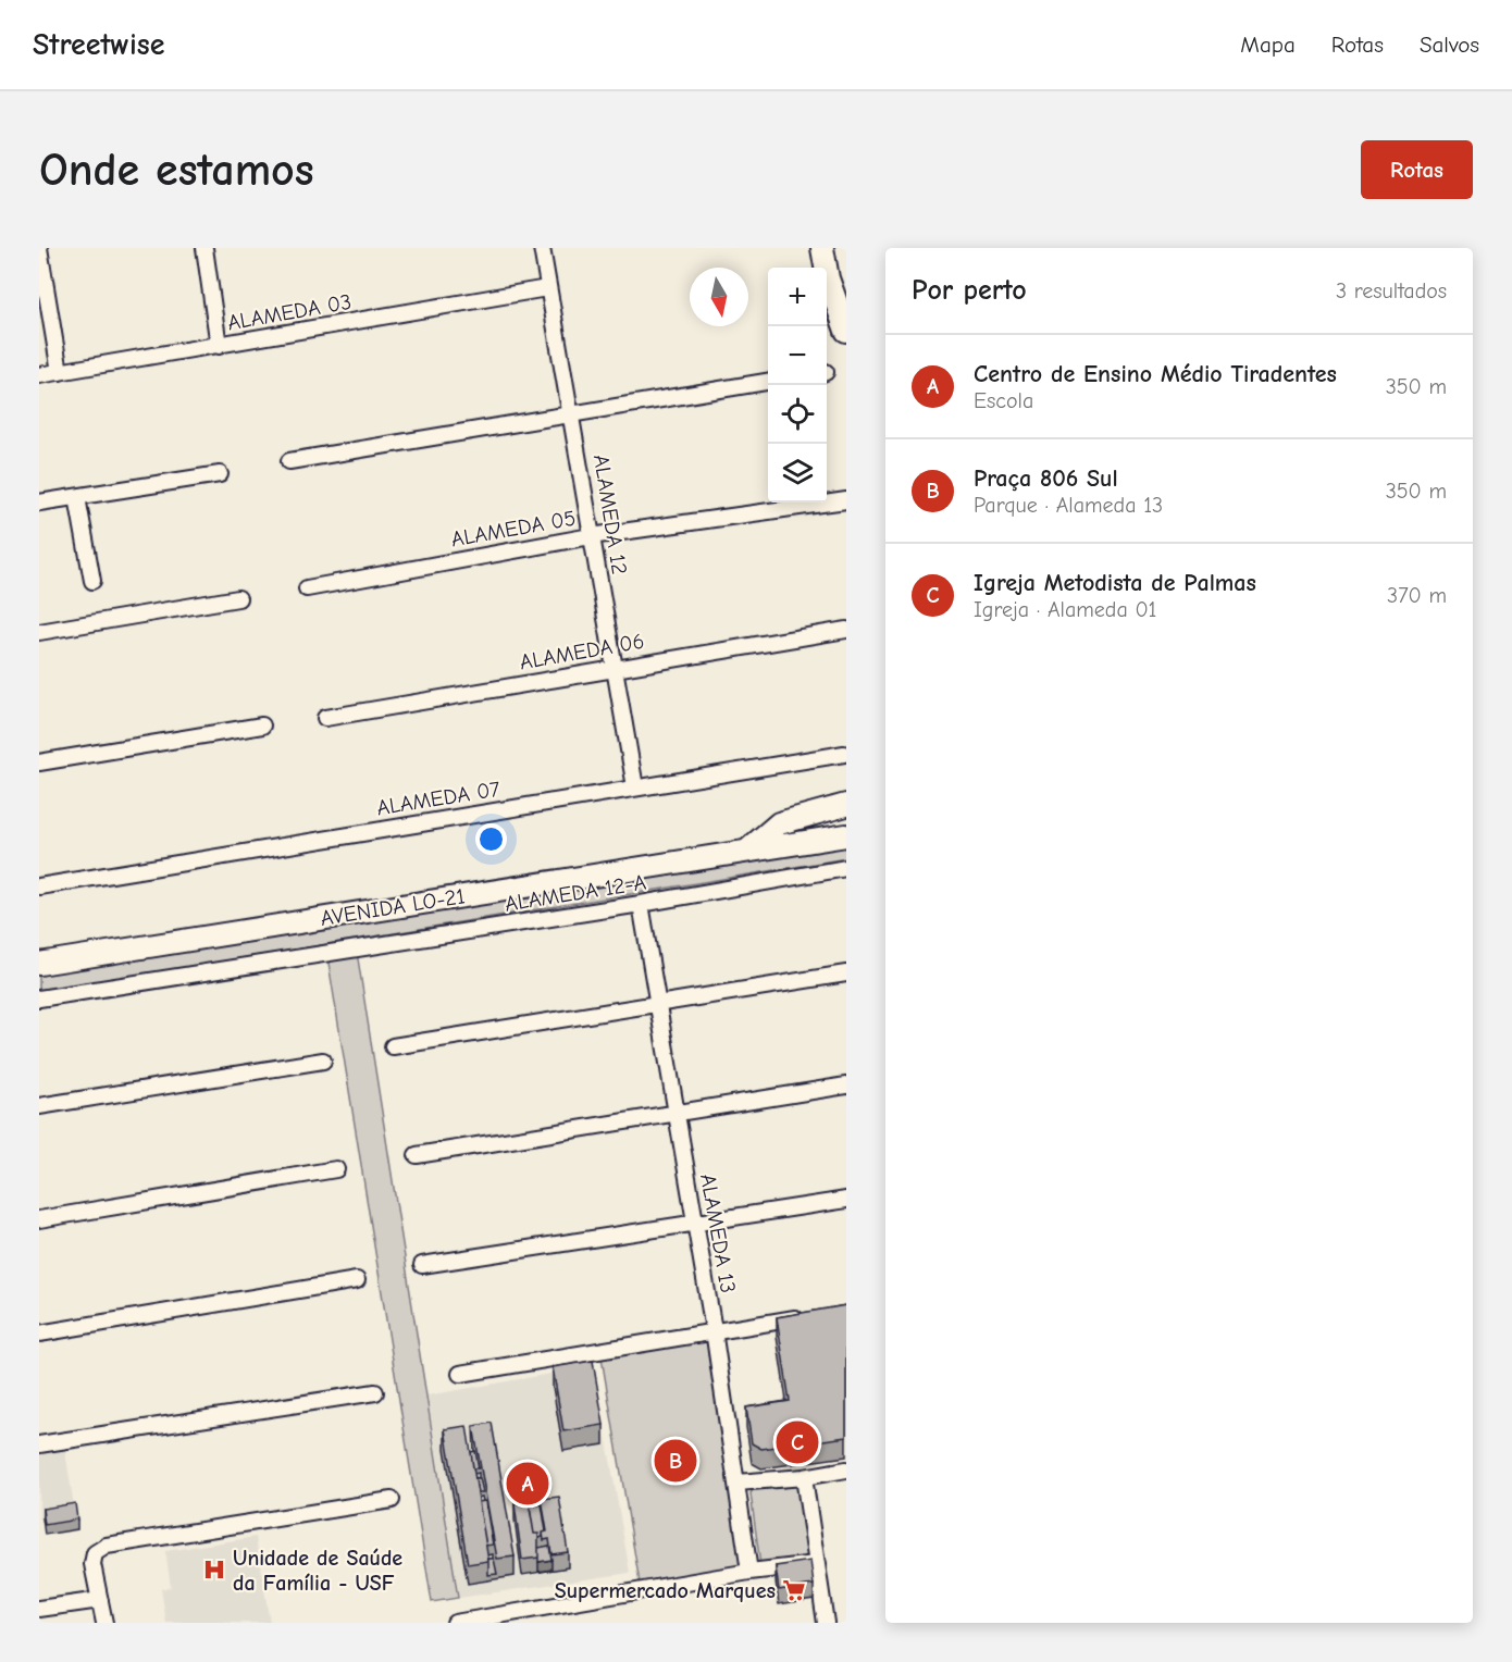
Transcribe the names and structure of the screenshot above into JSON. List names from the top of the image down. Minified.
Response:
{"streets":{"street":["ALAMEDA 03","ALAMEDA 12","ALAMEDA 05","ALAMEDA 06","ALAMEDA 07","ALAMEDA 12-A","AVENIDA LO-21","ALAMEDA 13"]},"crossings":[["ALAMEDA 03","ALAMEDA 12"],["ALAMEDA 12","ALAMEDA 05"],["ALAMEDA 12","ALAMEDA 06"],["ALAMEDA 12","ALAMEDA 07"],["ALAMEDA 12-A","ALAMEDA 13"]],"places":{"hospital":["Unidade de Saúde da Família - USF"],"supermarket":["Supermercado Marques"]},"north":"bottom","page":{"header":"Streetwise","nav":["Mapa","Rotas","Salvos"],"buttons":"Rotas","title":"Onde estamos","heading":["Por perto","3 resultados"],"map_buttons":["+","−"],"list":[{"mark":"A","name":"Centro de Ensino Médio Tiradentes","note":"Escola","value":"350 m"},{"mark":"B","name":"Praça 806 Sul","note":"Parque · Alameda 13","value":"350 m"},{"mark":"C","name":"Igreja Metodista de Palmas","note":"Igreja · Alameda 01","value":"370 m"}],"pins":["C","B","A"]}}
